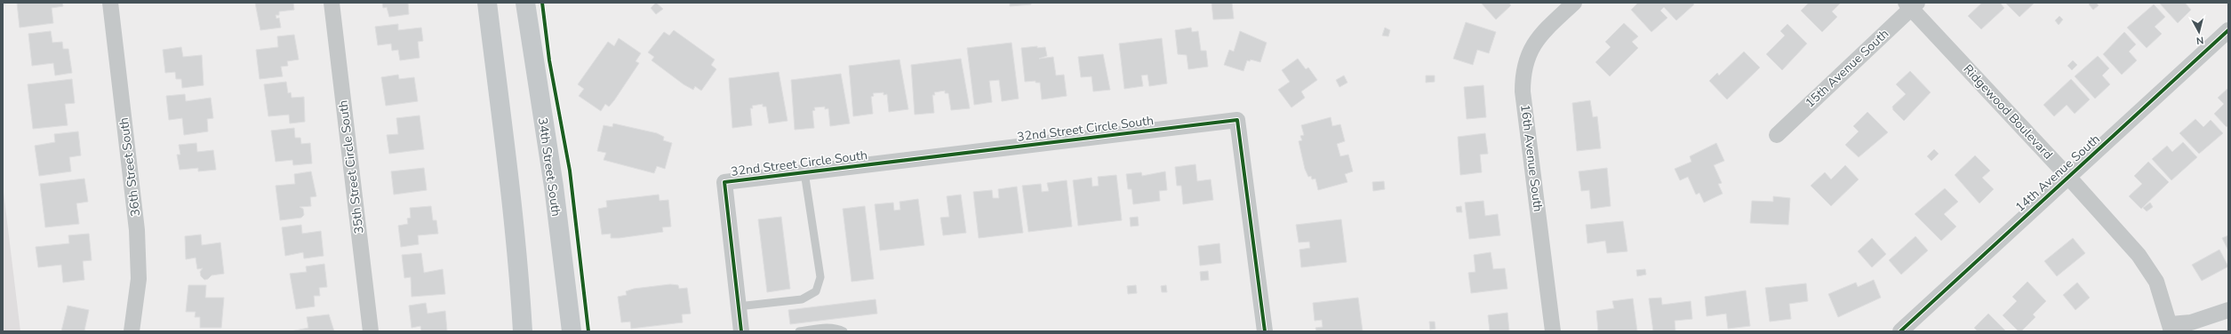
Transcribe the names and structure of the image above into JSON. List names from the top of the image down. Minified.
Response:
{"streets":{"main road":["34th Street South"],"street":["15th Avenue South","Ridgewood Boulevard","32nd Street Circle South","16th Avenue South","36th Street South","35th Street Circle South","14th Avenue South"]},"crossings":[["15th Avenue South","Ridgewood Boulevard"],["Ridgewood Boulevard","14th Avenue South"]],"north":"bottom"}
